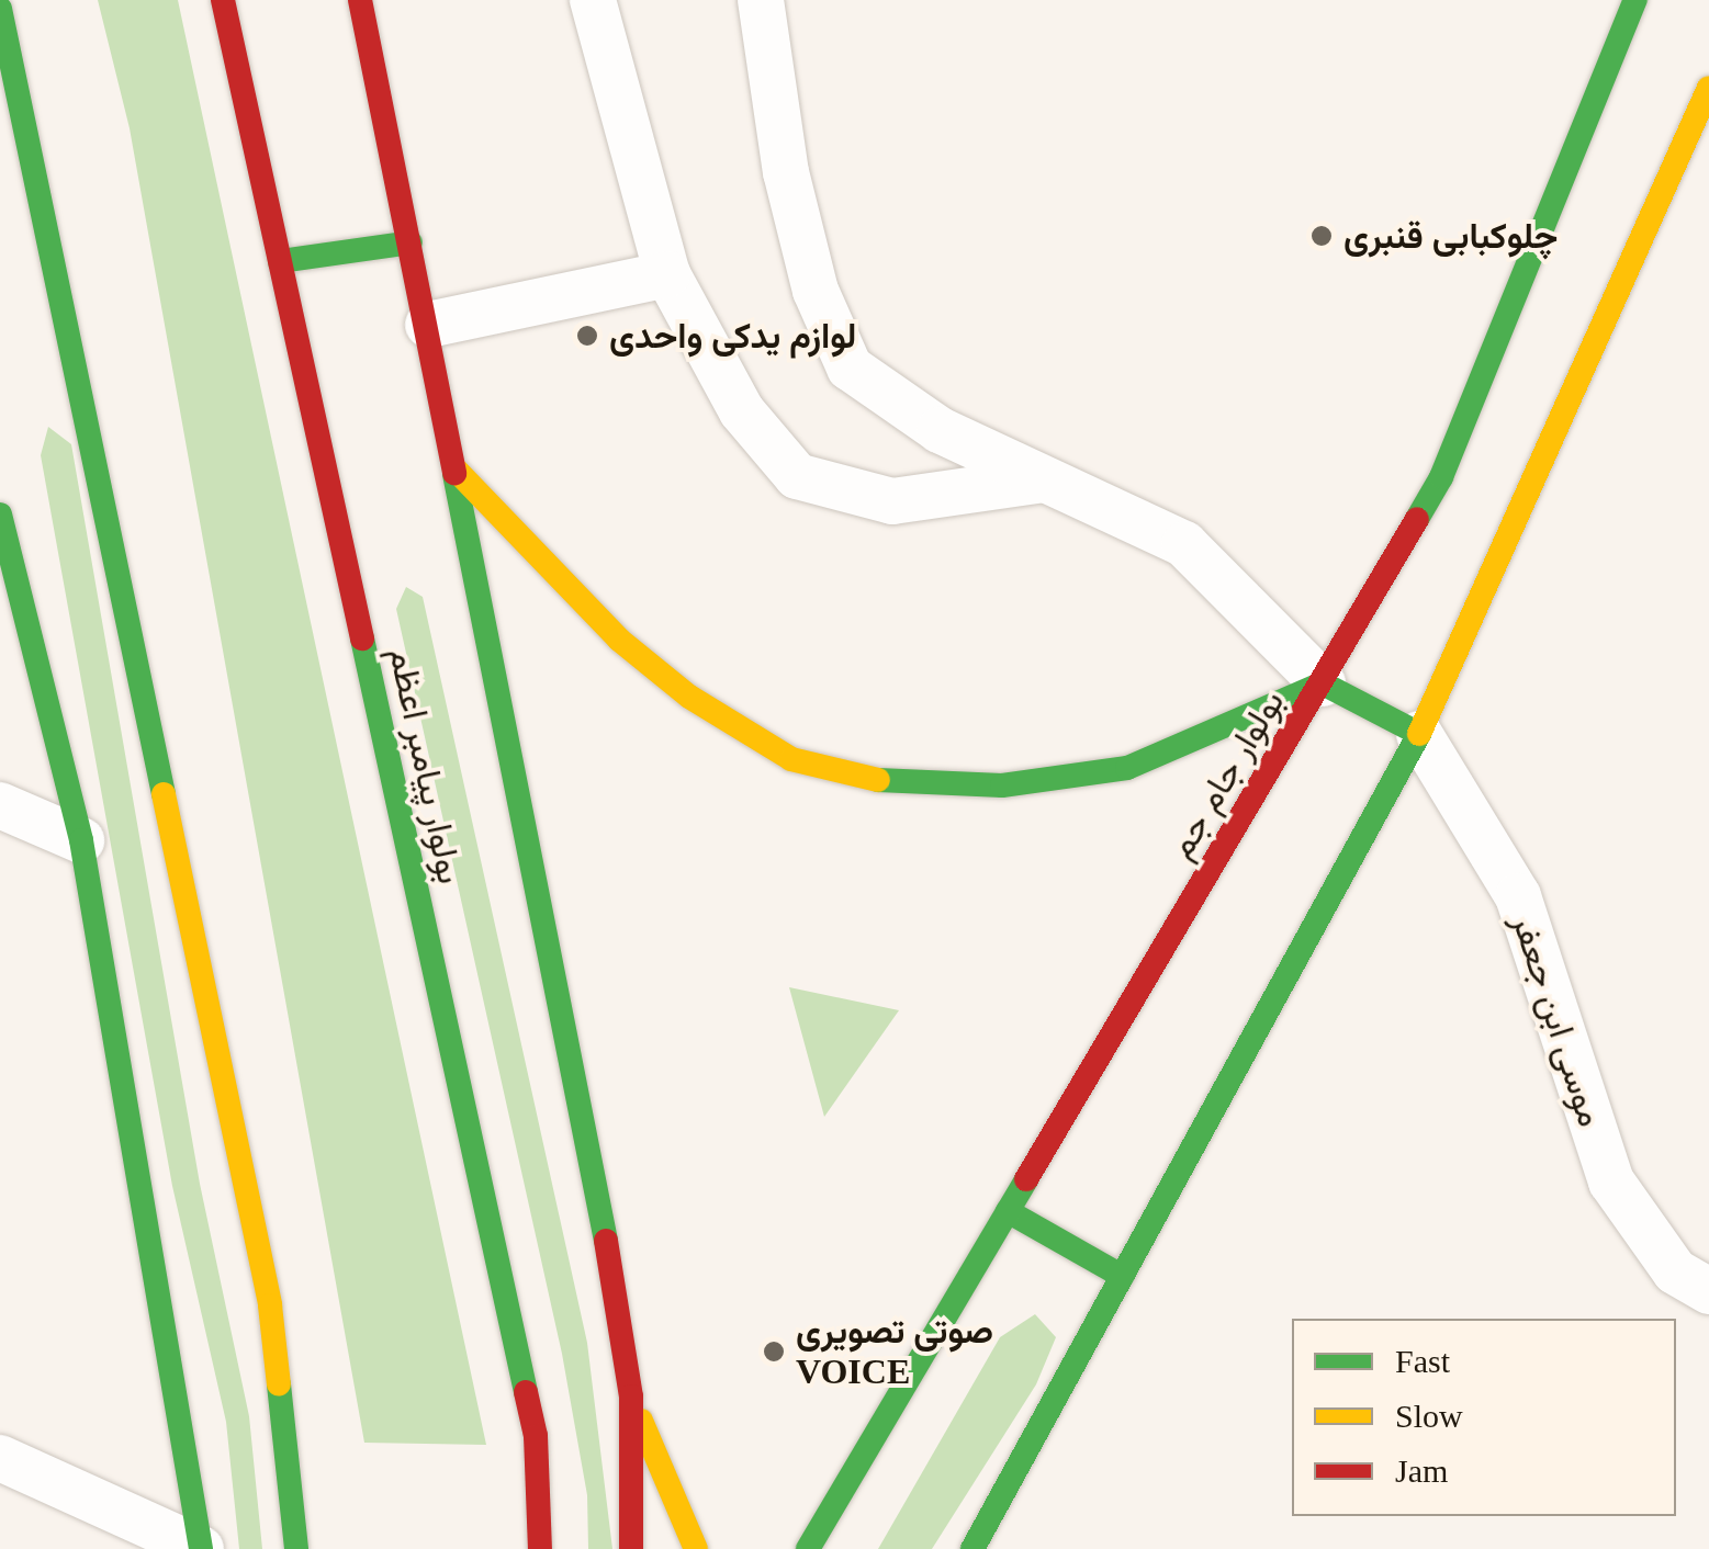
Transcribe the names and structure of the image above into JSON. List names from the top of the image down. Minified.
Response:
{"streets":{"main road":["بولوار پیامبر اعظم","بولوار جام جم"],"street":["موسی ابن جعفر"]},"places":["چلوکبابی قنبری","لوازم یدکی واحدی","صوتی تصویری VOICE"],"legend":["Fast","Slow","Jam"]}
